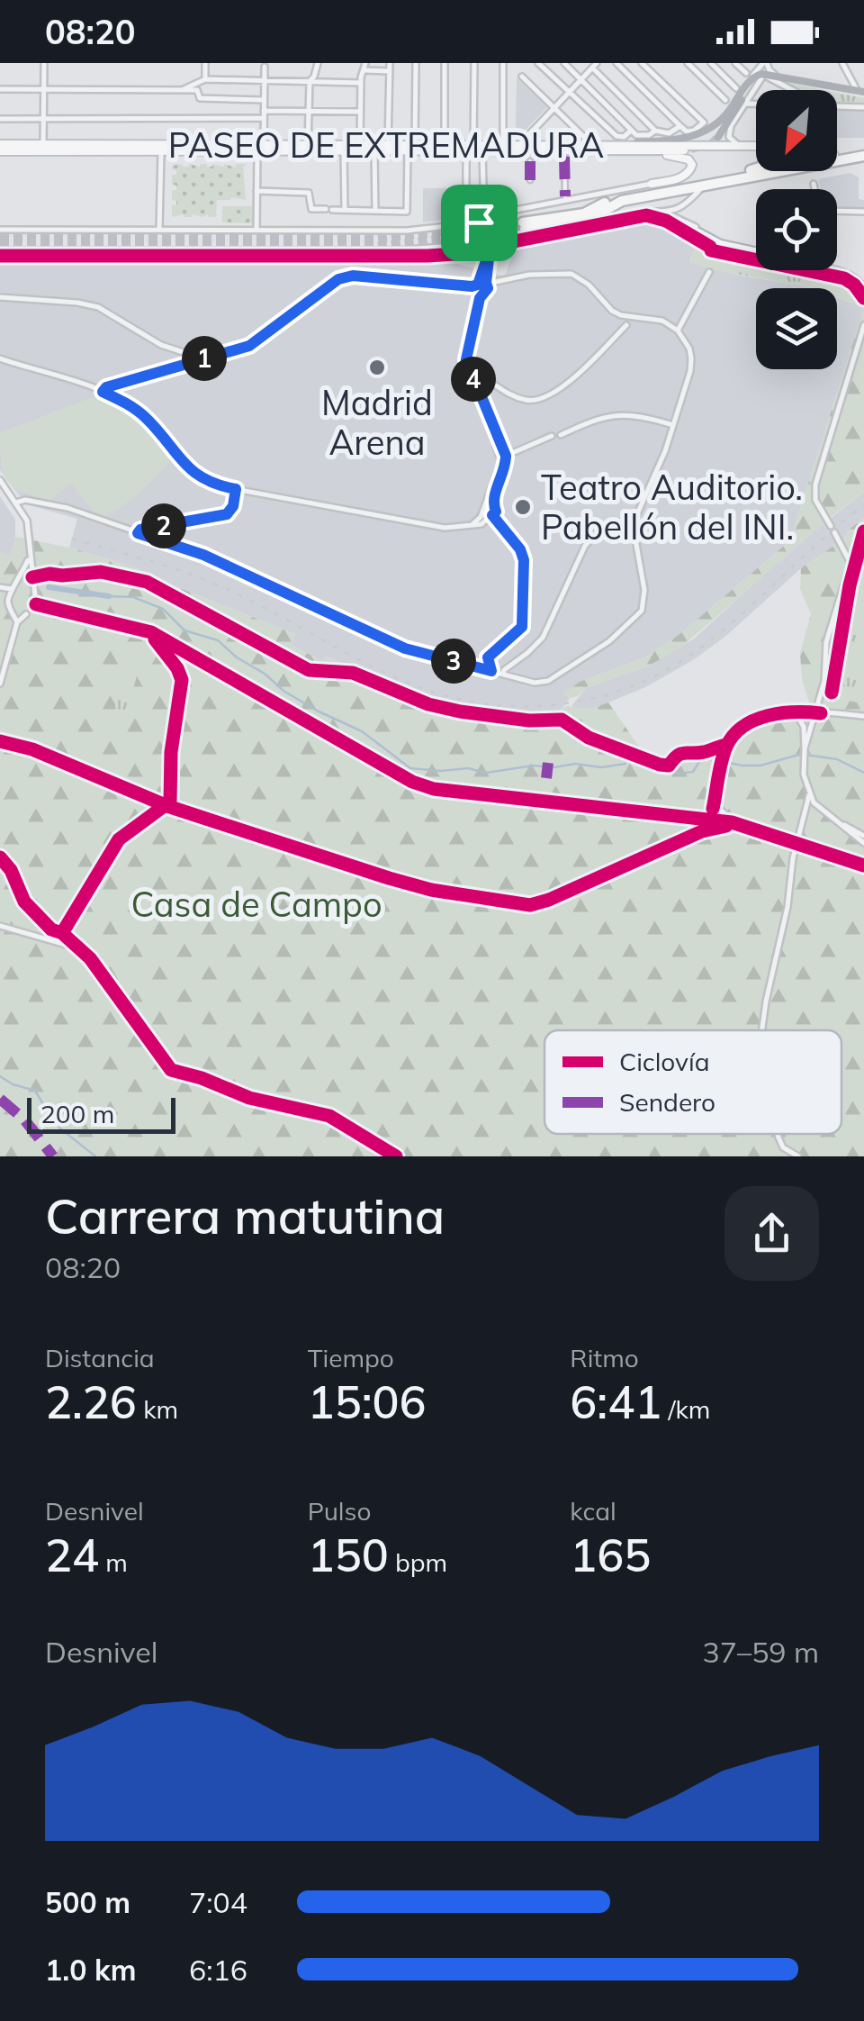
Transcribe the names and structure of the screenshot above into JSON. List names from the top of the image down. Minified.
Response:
{"streets":{"main road":["PASEO DE EXTREMADURA"]},"parks":["Casa de Campo"],"places":["Madrid Arena","Teatro Auditorio. Pabellón del INI."],"legend":["Ciclovía","Sendero"],"scale_bar":"200 m","north":"bottom left","page":{"status":"08:20","pins":["1","4","2","3"],"scale":"200 m","heading":["Carrera matutina","08:20"],"stats":[["Distancia","2.26 km"],["Tiempo","15:06"],["Ritmo","6:41 /km"],["Desnivel","24 m"],["Pulso","150 bpm"],["kcal","165"]],"chart":["Desnivel","37–59 m"],"list":[{"name":"500 m","note":"7:04"},{"name":"1.0 km","note":"6:16"}]}}
